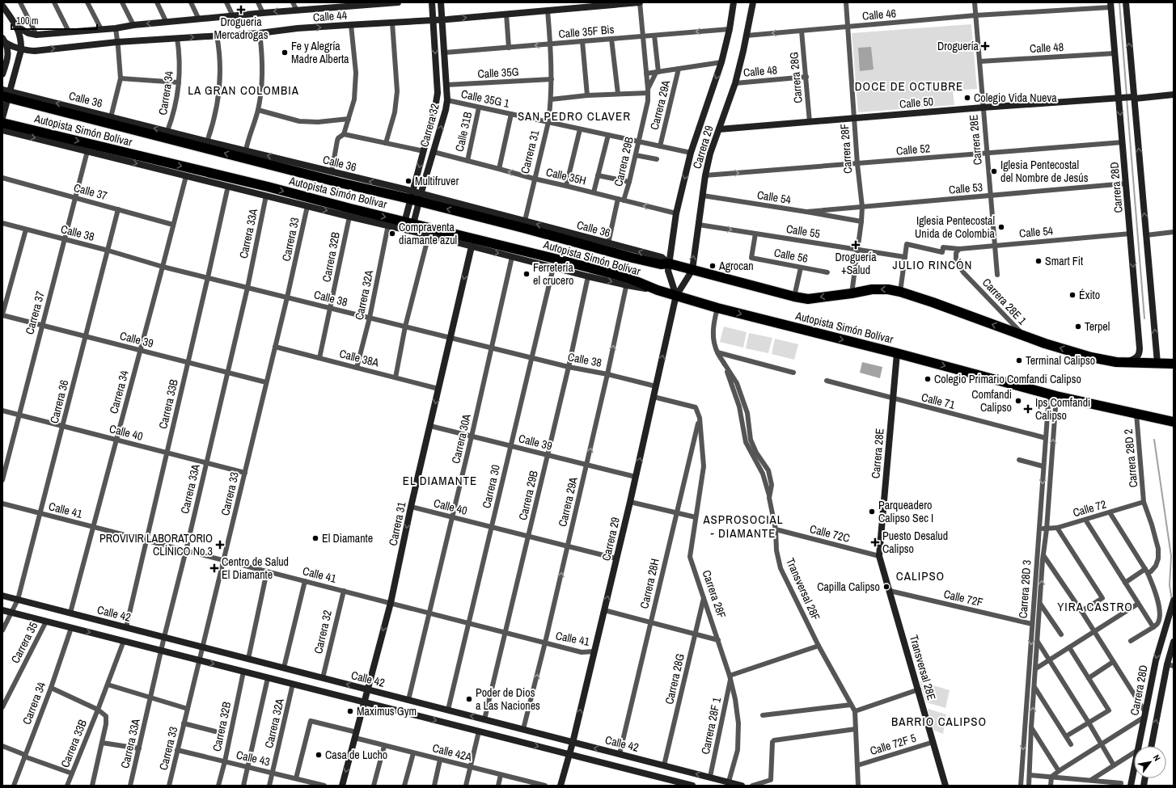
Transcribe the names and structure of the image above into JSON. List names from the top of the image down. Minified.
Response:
{"streets":{"highway":["Autopista Simón Bolívar"],"street":["Calle 46","Calle 44","Calle 35F Bis","Calle 48","Calle 35G","Carrera 28G","Carrera 34","Calle 35G 1","Calle 36","Calle 50","Carrera 29A","Carrera 32","Calle 31B","Carrera 28E","Carrera 29","Carrera 28F","Calle 52","Carrera 31","Carrera 29B","Calle 35H","Carrera 28D","Calle 53","Calle 37","Calle 54","Calle 55","Calle 38","Carrera 33A","Carrera 33","Calle 56","Carrera 32B","Carrera 32A","Carrera 28E 1","Carrera 37","Calle 39","Calle 38A","Calle 71","Carrera 36","Carrera 33B","Calle 40","Carrera 30A","Carrera 28D 2","Carrera 30","Calle 72","Calle 41","Calle 72C","Carrera 28H","Transversal 28F","Carrera 28D 3","Calle 72F","Calle 42","Carrera 35","Transversal 28E","Carrera 28F 1","Calle 72F 5","Calle 42A","Calle 43"]},"crossings":[["Calle 46","Carrera 28G"],["Calle 46","Carrera 28E"],["Calle 46","Carrera 29"],["Calle 46","Carrera 28F"],["Calle 46","Carrera 28D"],["Calle 44","Carrera 34"],["Calle 44","Carrera 32"],["Calle 44","Carrera 31"],["Calle 44","Carrera 29B"],["Calle 35F Bis","Carrera 29A"],["Calle 35F Bis","Carrera 32"],["Calle 35F Bis","Carrera 29"],["Calle 35F Bis","Carrera 31"],["Calle 35F Bis","Carrera 29B"],["Calle 48","Carrera 28G"],["Calle 48","Carrera 28E"],["Calle 48","Carrera 29"],["Calle 48","Carrera 28D"],["Calle 35G","Carrera 32"],["Calle 35G","Carrera 31"],["Carrera 28G","Calle 50"],["Carrera 28G","Carrera 28F"],["Carrera 28G","Calle 42"],["Carrera 34","Calle 36"],["Carrera 34","Calle 37"],["Carrera 34","Calle 38"],["Carrera 34","Calle 39"],["Carrera 34","Calle 40"],["Carrera 34","Calle 41"],["Carrera 34","Calle 42"],["Calle 35G 1","Carrera 29A"],["Calle 35G 1","Carrera 32"],["Calle 35G 1","Calle 31B"],["Calle 35G 1","Carrera 29"],["Calle 35G 1","Carrera 31"],["Calle 35G 1","Carrera 29B"],["Calle 36","Carrera 32"],["Calle 36","Autopista Simón Bolívar"],["Calle 36","Carrera 29"],["Calle 36","Carrera 31"],["Calle 36","Carrera 29B"],["Calle 50","Carrera 28E"],["Calle 50","Carrera 29"],["Calle 50","Carrera 28F"],["Calle 50","Carrera 28D"],["Carrera 29A","Autopista Simón Bolívar"],["Carrera 29A","Carrera 29B"],["Carrera 29A","Calle 38"],["Carrera 29A","Calle 39"],["Carrera 29A","Calle 40"],["Carrera 29A","Calle 41"],["Carrera 29A","Calle 42"],["Carrera 32","Autopista Simón Bolívar"],["Carrera 32","Calle 35H"],["Carrera 32","Calle 41"],["Carrera 32","Calle 42"],["Autopista Simón Bolívar","Carrera 28E"],["Autopista Simón Bolívar","Carrera 29"],["Autopista Simón Bolívar","Carrera 28F"],["Autopista Simón Bolívar","Carrera 28D"],["Autopista Simón Bolívar","Carrera 28E 1"],["Autopista Simón Bolívar","Carrera 30A"],["Autopista Simón Bolívar","Carrera 28D 2"],["Autopista Simón Bolívar","Carrera 28D 3"],["Calle 31B","Calle 35H"],["Carrera 28E","Calle 52"],["Carrera 28E","Calle 53"],["Carrera 28E","Calle 54"],["Carrera 28E","Calle 71"],["Carrera 28E","Calle 72C"],["Carrera 28E","Transversal 28E"],["Carrera 29","Carrera 28F"],["Carrera 29","Calle 52"],["Carrera 29","Calle 35H"],["Carrera 29","Calle 54"],["Carrera 29","Calle 55"],["Carrera 29","Calle 38"],["Carrera 29","Calle 39"],["Carrera 29","Calle 40"],["Carrera 29","Calle 41"],["Carrera 29","Calle 42"],["Carrera 28F","Calle 52"],["Carrera 28F","Calle 53"],["Carrera 28F","Calle 54"],["Carrera 28F","Calle 55"],["Carrera 28F","Carrera 28H"],["Carrera 28F","Calle 42"],["Carrera 28F","Carrera 28F 1"],["Calle 52","Carrera 28D"],["Carrera 31","Calle 35H"],["Carrera 31","Calle 38"],["Carrera 31","Calle 39"],["Carrera 31","Calle 38A"],["Carrera 31","Calle 40"],["Carrera 31","Calle 41"],["Carrera 31","Calle 42"],["Carrera 31","Calle 42A"],["Carrera 29B","Calle 35H"],["Carrera 29B","Calle 38"],["Carrera 29B","Calle 39"],["Carrera 29B","Calle 40"],["Carrera 29B","Calle 41"],["Carrera 29B","Calle 42"],["Carrera 28D","Calle 53"],["Carrera 28D","Calle 54"],["Calle 53","Calle 54"],["Calle 37","Carrera 37"],["Calle 37","Carrera 36"],["Calle 54","Calle 55"],["Calle 54","Carrera 28E 1"],["Calle 55","Calle 56"],["Calle 38","Carrera 33A"],["Calle 38","Carrera 33"],["Calle 38","Carrera 32B"],["Calle 38","Carrera 32A"],["Calle 38","Carrera 37"],["Calle 38","Carrera 36"],["Calle 38","Carrera 33B"],["Calle 38","Carrera 30A"],["Calle 38","Carrera 30"],["Carrera 33A","Calle 39"],["Carrera 33A","Calle 40"],["Carrera 33A","Calle 41"],["Carrera 33A","Calle 42"],["Carrera 33","Calle 39"],["Carrera 33","Calle 38A"],["Carrera 33","Calle 40"],["Carrera 33","Calle 41"],["Carrera 33","Calle 42"],["Carrera 33","Calle 43"],["Carrera 32B","Calle 38A"],["Carrera 32B","Calle 42"],["Carrera 32B","Calle 43"],["Carrera 32A","Calle 38A"],["Carrera 32A","Calle 42"],["Carrera 32A","Calle 43"],["Carrera 37","Calle 39"],["Carrera 37","Calle 40"],["Calle 39","Carrera 36"],["Calle 39","Carrera 33B"],["Calle 39","Carrera 30A"],["Calle 39","Carrera 30"],["Calle 71","Carrera 28D 3"],["Carrera 36","Calle 40"],["Carrera 36","Calle 41"],["Carrera 36","Calle 42"],["Carrera 33B","Calle 40"],["Carrera 33B","Calle 41"],["Carrera 33B","Calle 42"],["Calle 40","Carrera 30A"],["Calle 40","Carrera 30"],["Carrera 30A","Calle 41"],["Carrera 30A","Calle 42"],["Carrera 28D 2","Calle 72"],["Carrera 30","Calle 41"],["Carrera 30","Calle 42"],["Calle 72","Carrera 28D 3"],["Calle 72C","Transversal 28F"],["Calle 72C","Transversal 28E"],["Carrera 28H","Calle 42"],["Transversal 28F","Calle 72F 5"],["Carrera 28D 3","Calle 72F"],["Calle 72F","Transversal 28E"],["Calle 42","Carrera 35"],["Calle 42","Carrera 28F 1"],["Transversal 28E","Calle 72F 5"],["Calle 42A","Calle 43"]],"one_way":["Carrera 29A","Calle 52","Calle 35H"],"districts":["DOCE DE OCTUBRE","LA GRAN COLOMBIA","SAN PEDRO CLAVER","JULIO RINCÓN","EL DIAMANTE","ASPROSOCIAL - DIAMANTE","CALIPSO","YIRA CASTRO","BARRIO CALIPSO"],"places":{"health":["Drogueria Mercadrogas","Droguería","Droguería +Salud","Ips Comfandi Calipso","Puesto Desalud Calipso","PROVIVIR LABORATORIO CLÍNICO No.3","Centro de Salud El Diamante"],"other":["Fe y Alegría Madre Alberta","Colegio Vida Nueva","Iglesia Pentecostal del Nombre de Jesús","Multifruver","Iglesia Pentecostal Unida de Colombia","Compraventa diamante azul","Smart Fit","Agrocan","Ferretería el crucero","Éxito","Terpel","Terminal Calipso","Colegio Primario Comfandi Calipso","Comfandi Calipso","Parqueadero Calipso Sec I","El Diamante","Capilla Calipso","Poder de Dios a Las Naciones","Maximus Gym","Casa de Lucho"]},"scale_bar":"100 m","north":"top right"}
